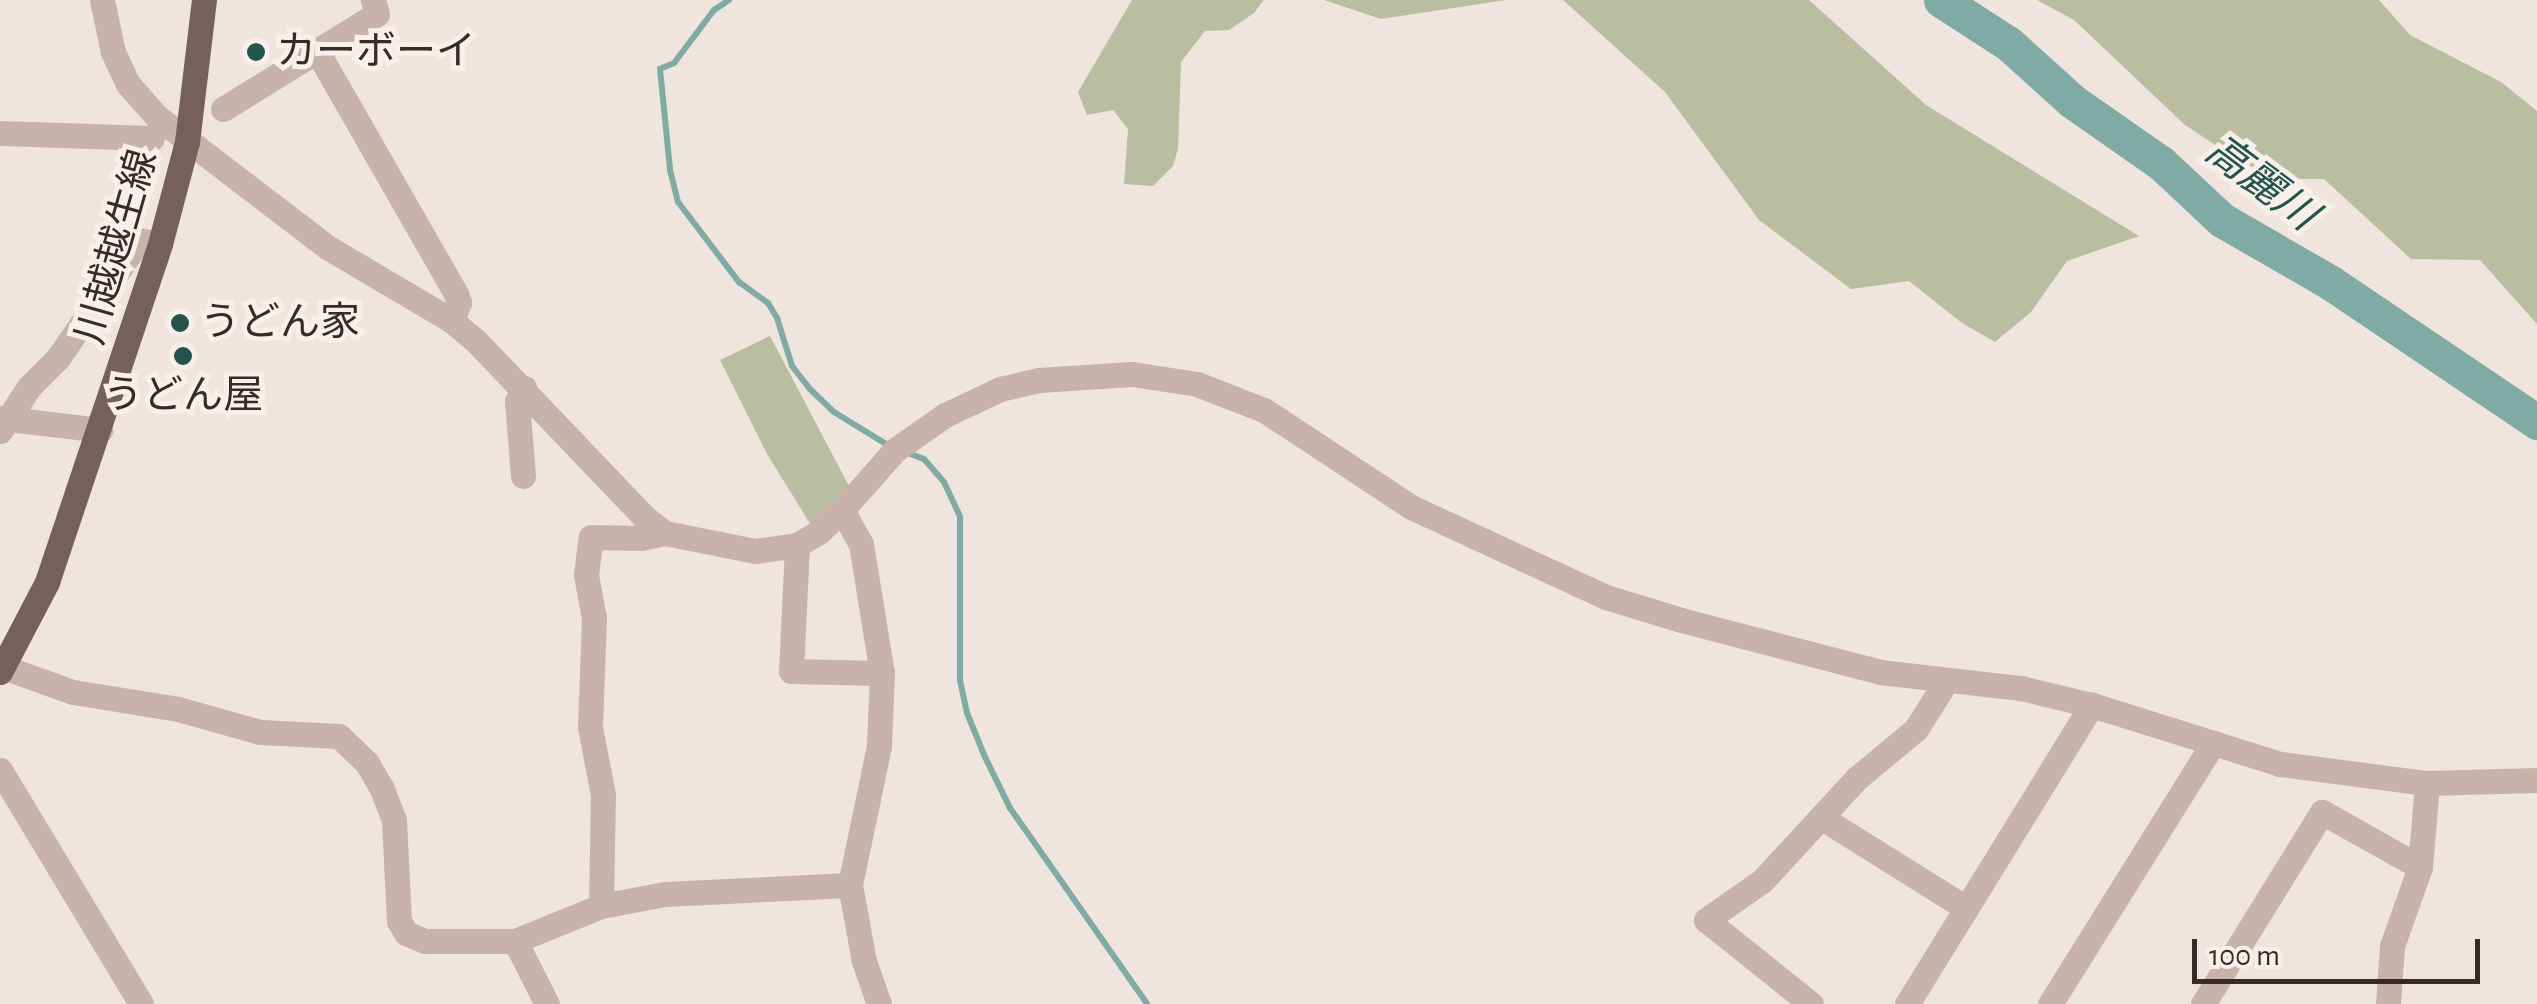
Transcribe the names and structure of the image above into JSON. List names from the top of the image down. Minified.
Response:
{"streets":{"main road":["川越越生線"]},"water":["高麗川"],"places":["カーボーイ","うどん家","うどん屋"],"scale_bar":"100 m"}
